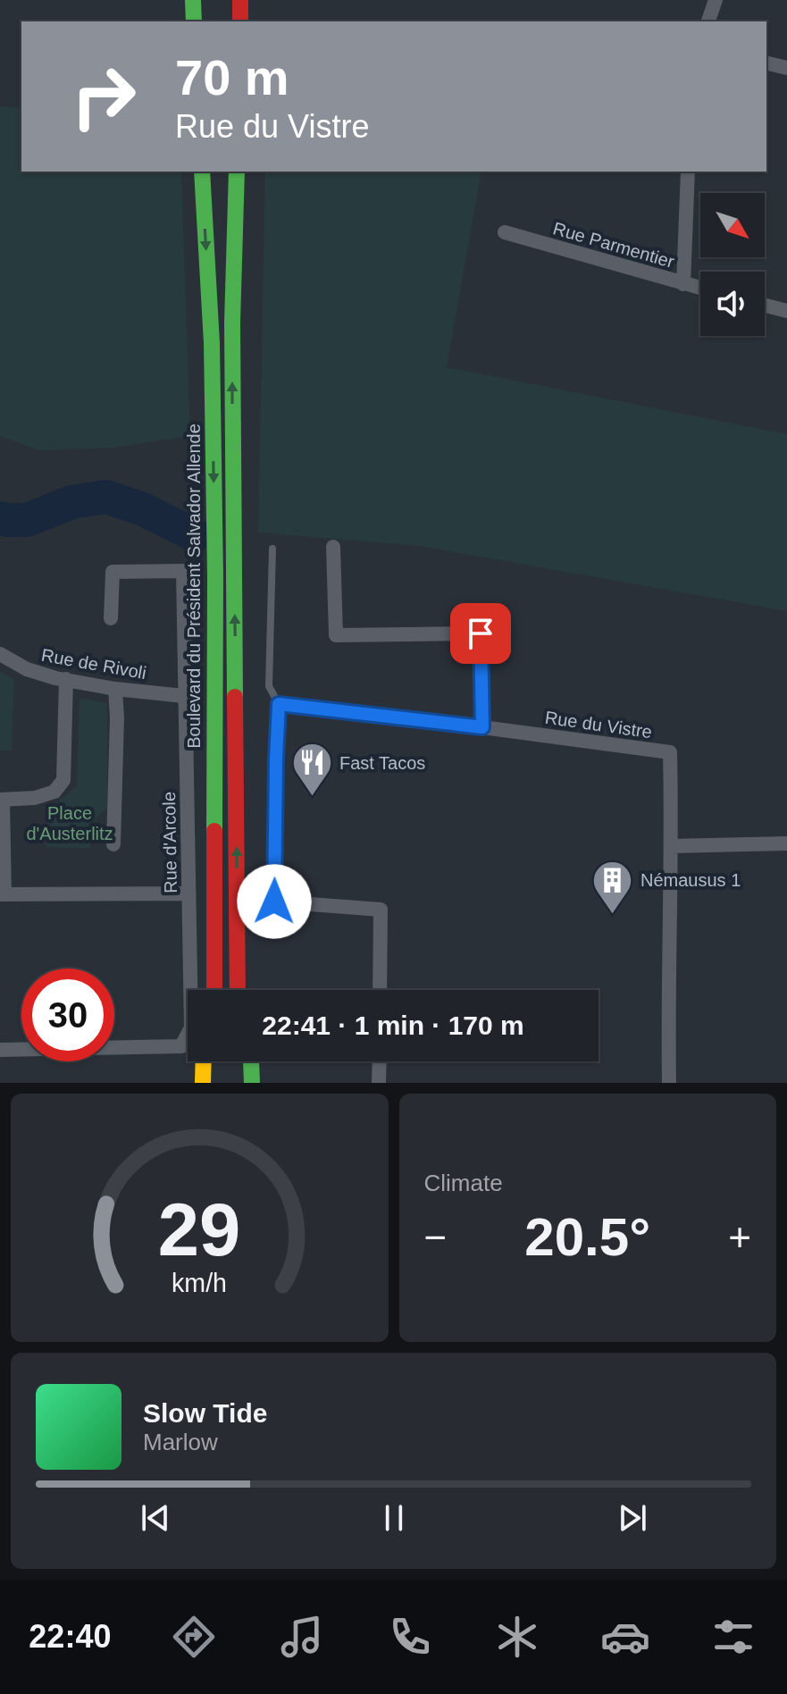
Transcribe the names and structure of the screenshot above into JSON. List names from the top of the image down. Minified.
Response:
{"streets":{"main road":["Boulevard du Président Salvador Allende"],"street":["Rue Parmentier","Rue de Rivoli","Rue du Vistre","Rue d'Arcole"]},"crossings":[["Rue de Rivoli","Rue d'Arcole"]],"parks":["Place d'Austerlitz"],"places":{"restaurant":["Fast Tacos"],"building":["Némausus 1"]},"north":"bottom right","page":{"turn":["70 m","Rue du Vistre"],"limit":"30","trip":"22:41 · 1 min · 170 m","tile":"Climate","heat":["−","20.5°","+"],"song":["Slow Tide","Marlow"],"tabs":"22:40","gauge":["29","km/h"]}}
